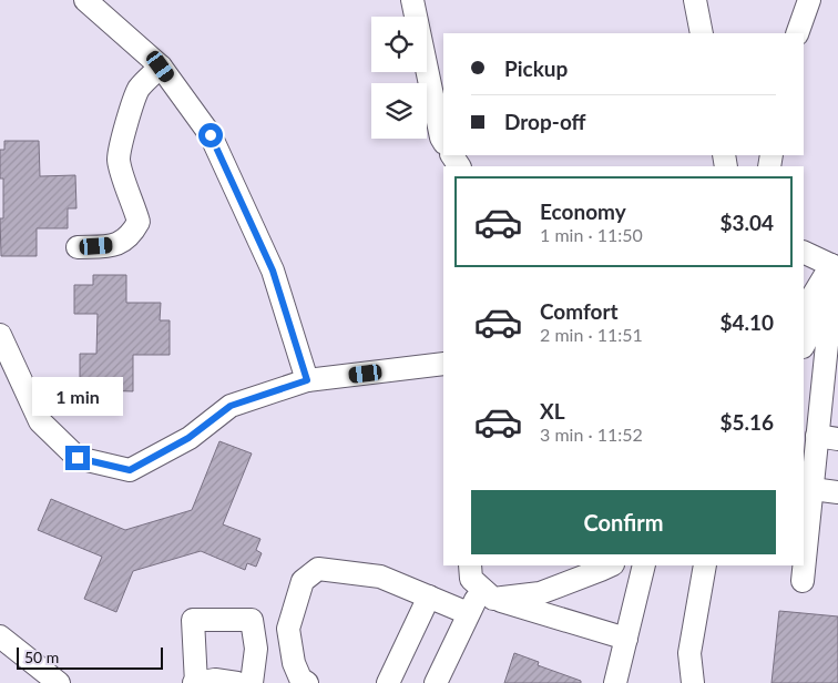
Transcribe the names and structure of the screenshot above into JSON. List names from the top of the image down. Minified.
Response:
{"scale_bar":"50 m","page":{"banner":["Pickup","Drop-off"],"list":[{"name":"Economy","note":"1 min · 11:50","value":"$3.04"},{"name":"Comfort","note":"2 min · 11:51","value":"$4.10"},{"name":"XL","note":"3 min · 11:52","value":"$5.16"}],"bubble":"1 min","buttons":"Confirm","scale":"50 m"}}
